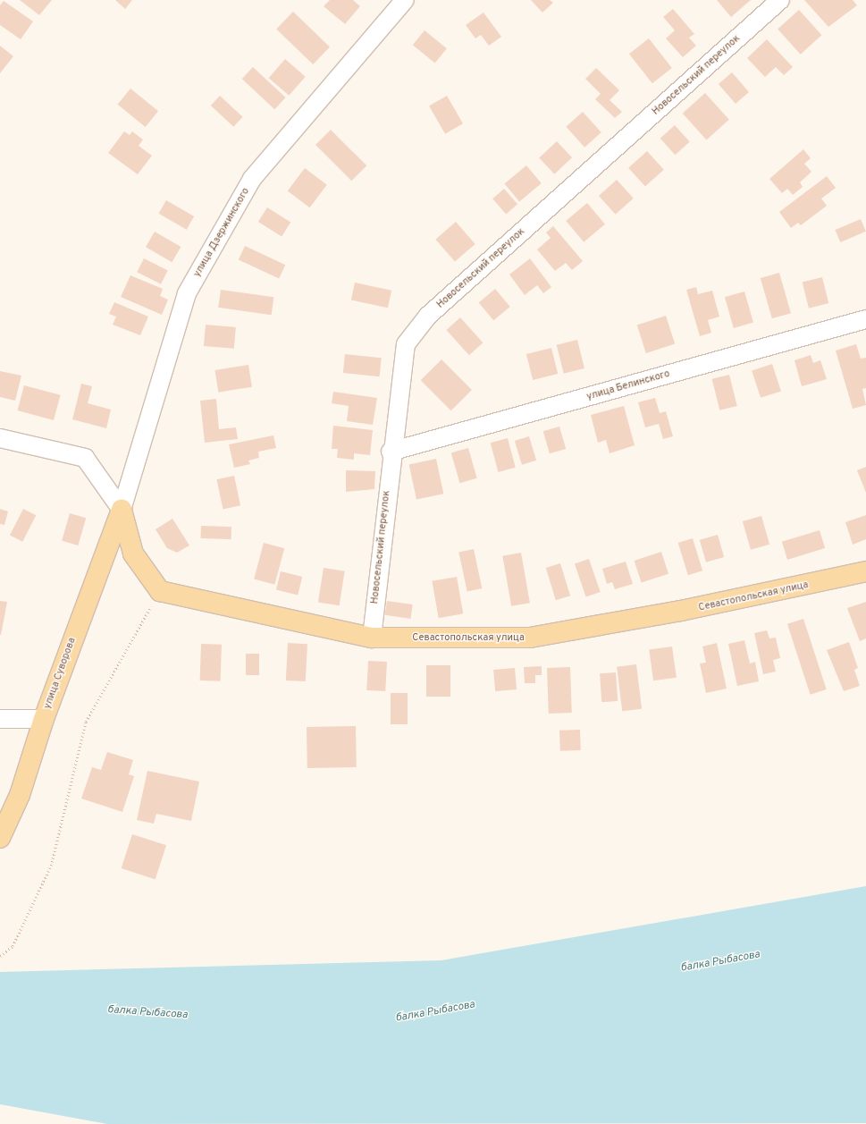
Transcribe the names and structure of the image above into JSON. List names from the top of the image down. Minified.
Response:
{"streets":{"main road":["Севастопольская улица","улица Суворова"],"street":["Новосельский переулок","улица Дзержинского","улица Белинского"]},"crossings":[["Новосельский переулок","улица Белинского"],["Новосельский переулок","Севастопольская улица"],["улица Дзержинского","улица Суворова"]],"water":["балка Рыбасова"]}
